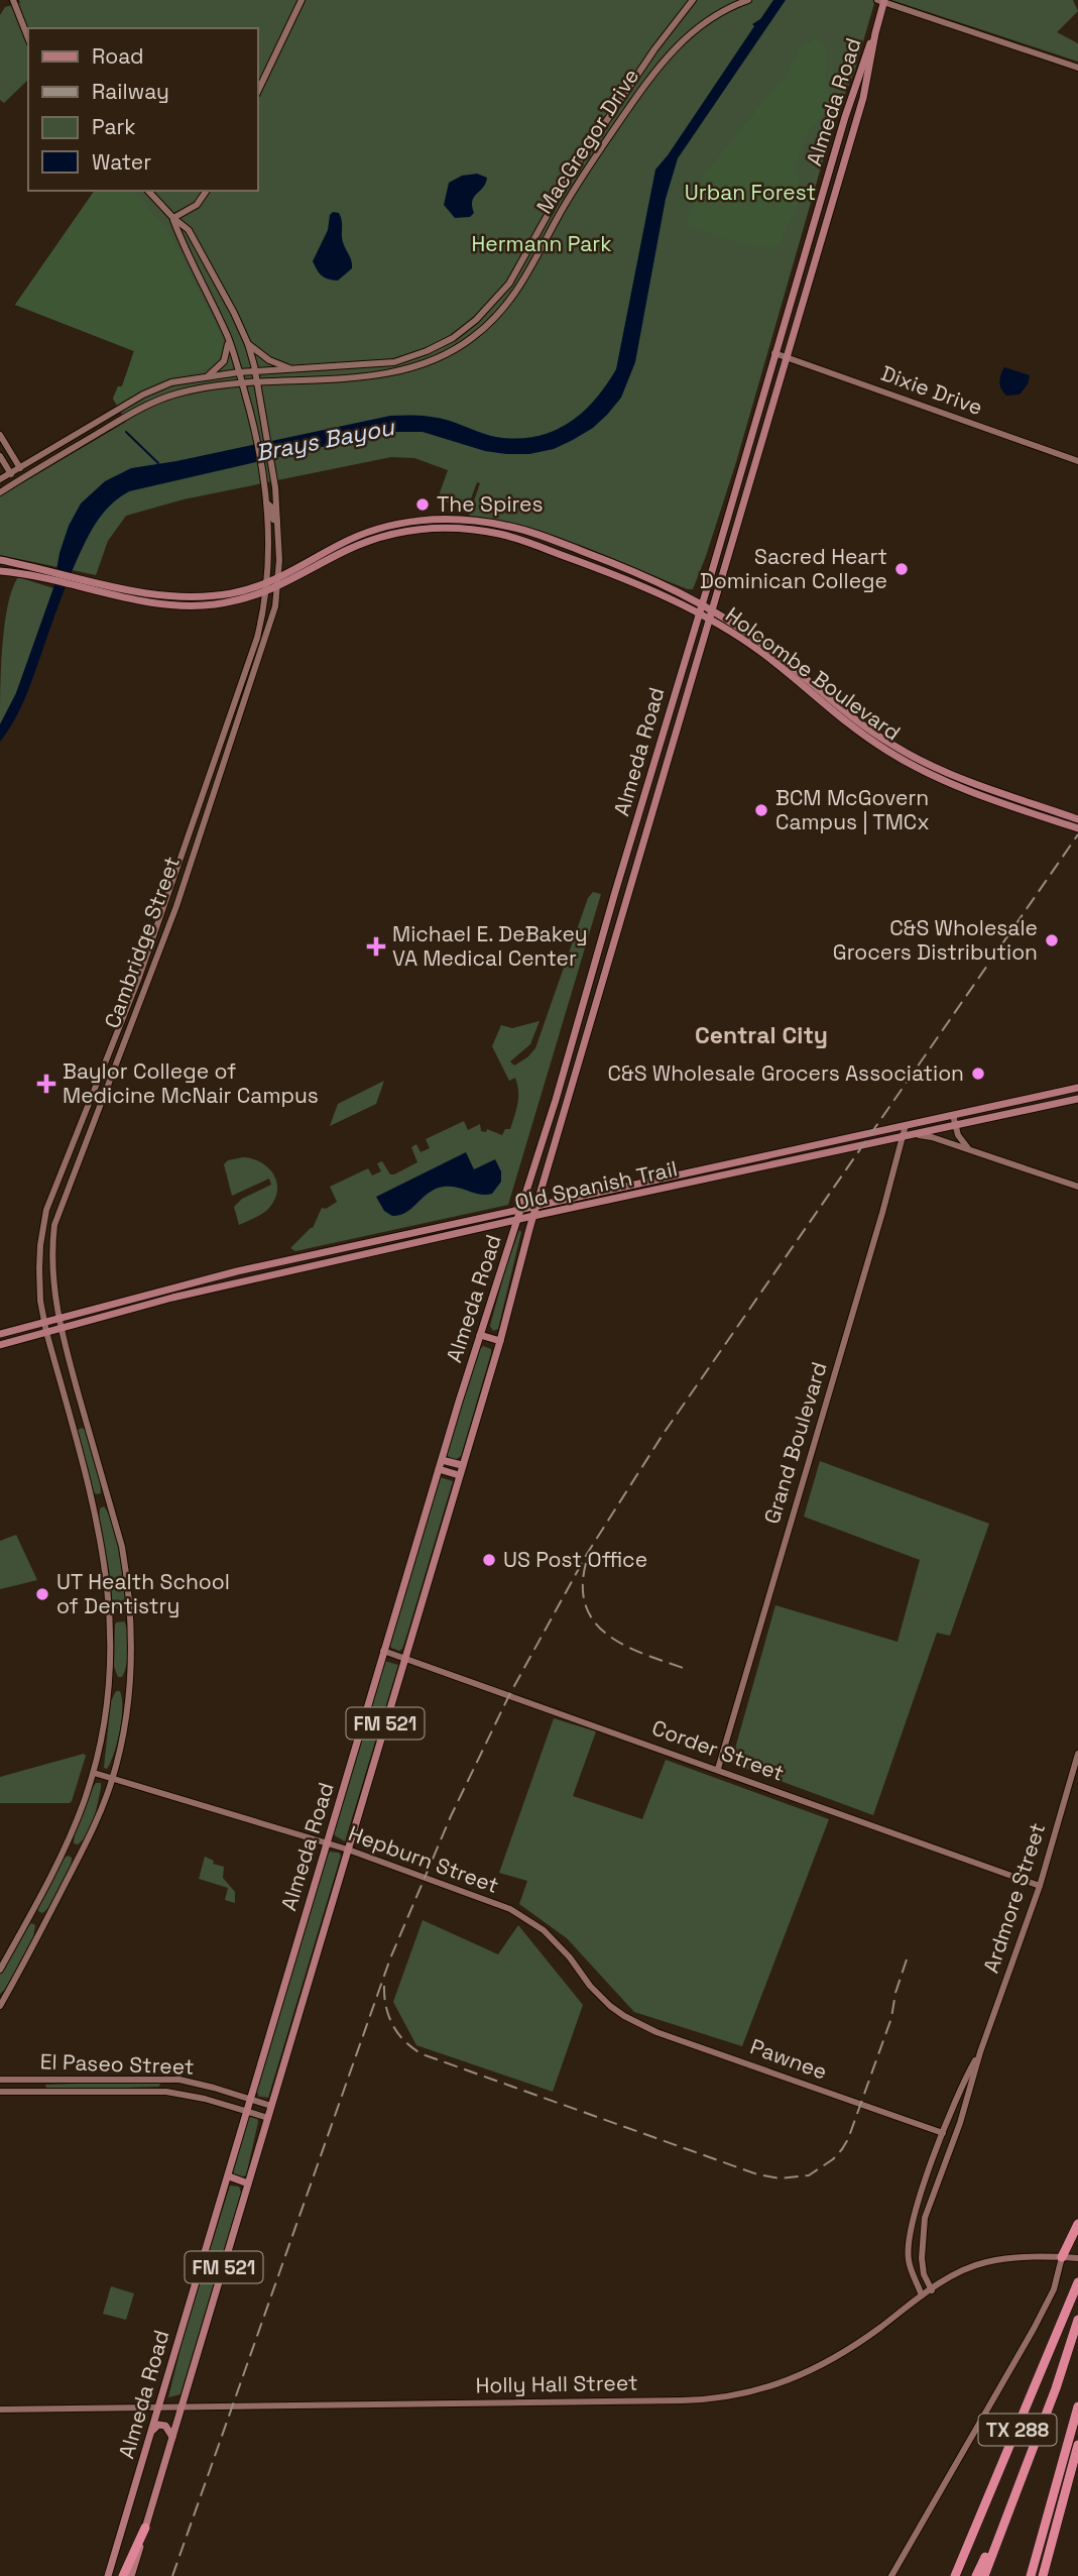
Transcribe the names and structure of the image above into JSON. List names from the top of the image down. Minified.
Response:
{"streets":{"highway":["TX 288"],"main road":["Almeda Road","Holcombe Boulevard","Old Spanish Trail","FM 521"],"street":["MacGregor Drive","Dixie Drive","Cambridge Street","Grand Boulevard","Corder Street","Hepburn Street","Ardmore Street","Pawnee","El Paseo Street","Holly Hall Street"]},"crossings":[["Almeda Road","Dixie Drive"],["Almeda Road","Holcombe Boulevard"],["Almeda Road","Old Spanish Trail"],["Almeda Road","Corder Street"],["Almeda Road","Hepburn Street"],["Almeda Road","El Paseo Street"],["Almeda Road","Holly Hall Street"],["MacGregor Drive","Cambridge Street"],["Holcombe Boulevard","Cambridge Street"],["Cambridge Street","Old Spanish Trail"],["Cambridge Street","Hepburn Street"],["Old Spanish Trail","Grand Boulevard"],["Grand Boulevard","Corder Street"],["Corder Street","Ardmore Street"],["Hepburn Street","Pawnee"],["Ardmore Street","Pawnee"],["Ardmore Street","Holly Hall Street"]],"districts":["Central City"],"water":["Brays Bayou"],"parks":["Urban Forest","Hermann Park"],"places":{"other":["The Spires","Sacred Heart Dominican College","BCM McGovern Campus | TMCx","C&S Wholesale Grocers Distribution","C&S Wholesale Grocers Association","US Post Office","UT Health School of Dentistry"],"health":["Michael E. DeBakey VA Medical Center","Baylor College of Medicine McNair Campus"]},"legend":["Road","Railway","Park","Water"]}
